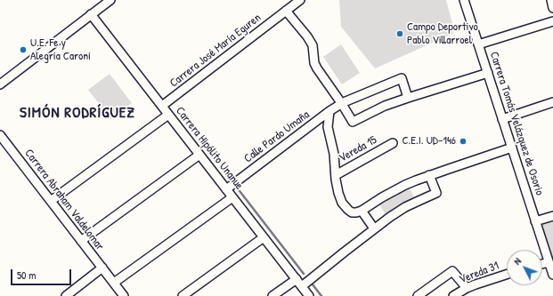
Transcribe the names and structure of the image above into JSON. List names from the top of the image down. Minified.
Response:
{"streets":{"street":["Carrera José María Eguren","Carrera Tomás Velázquez de Osorio","Calle Pardo Umaña","Carrera Hipólito Unanue","Vereda 15","Carrera Abraham Valdelomar","Vereda 31"]},"crossings":[["Carrera José María Eguren","Carrera Hipólito Unanue"],["Calle Pardo Umaña","Carrera Hipólito Unanue"]],"districts":["SIMÓN RODRÍGUEZ"],"places":["Campo Deportivo Pablo Villarroel","U.E. Fe y Alegría Caroní","C.E.I. UD-146"],"scale_bar":"50 m","north":"top left"}
